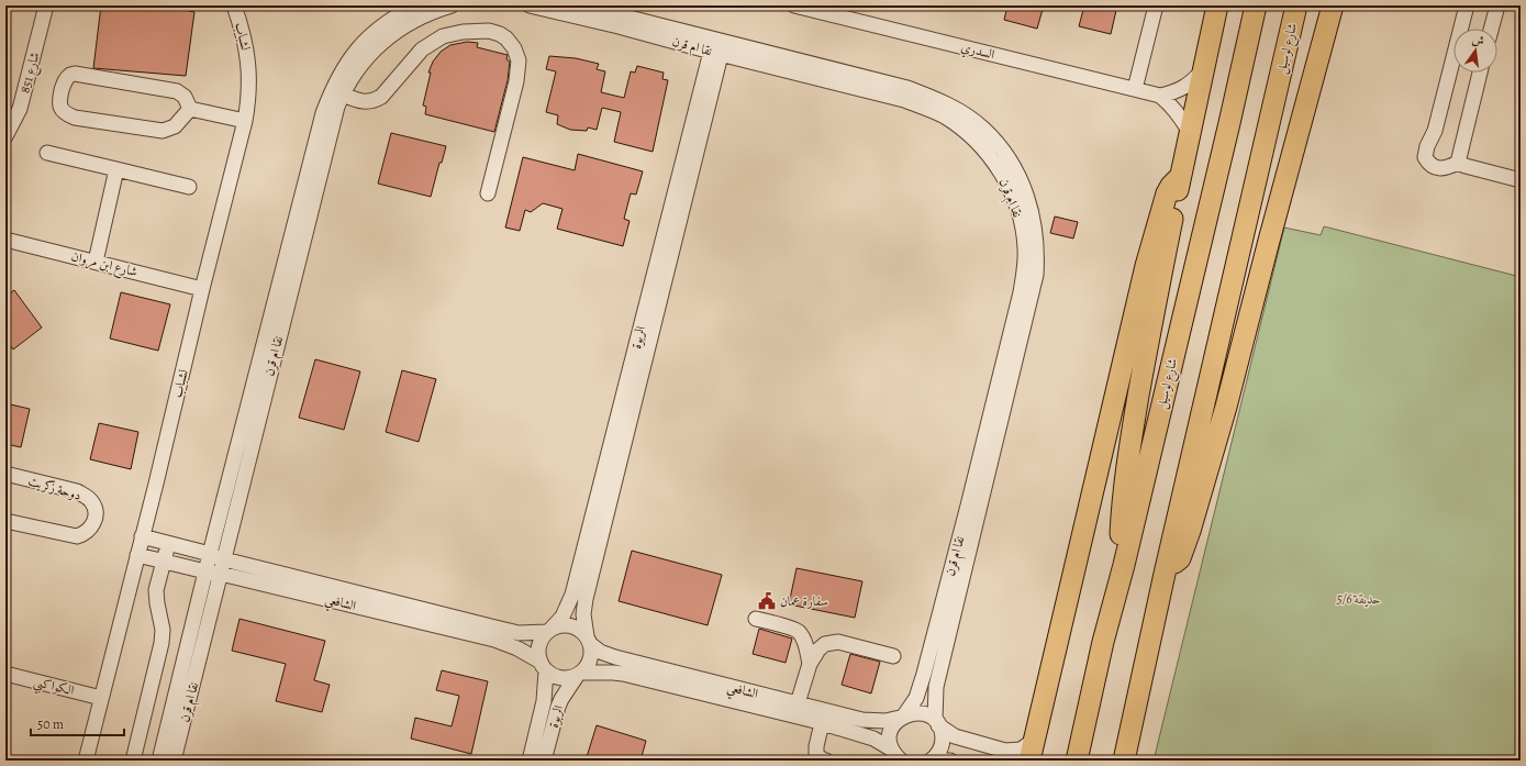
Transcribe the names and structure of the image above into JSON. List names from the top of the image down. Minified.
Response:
{"streets":{"highway":["شارع لوسيل"],"street":["لشباب","نقا ام قرن","السدري","شارع 851","شارع ابن مروان","الربوة","دوحة زكريت","الشافعي","الكواكبي"]},"crossings":[["لشباب","شارع ابن مروان"],["لشباب","الشافعي"],["لشباب","الكواكبي"],["نقا ام قرن","الربوة"],["نقا ام قرن","الشافعي"],["الربوة","الشافعي"]],"parks":["حديقة 5/6"],"places":{"public building":["سفارة عمان"]},"scale_bar":"50 m","north":"top"}
